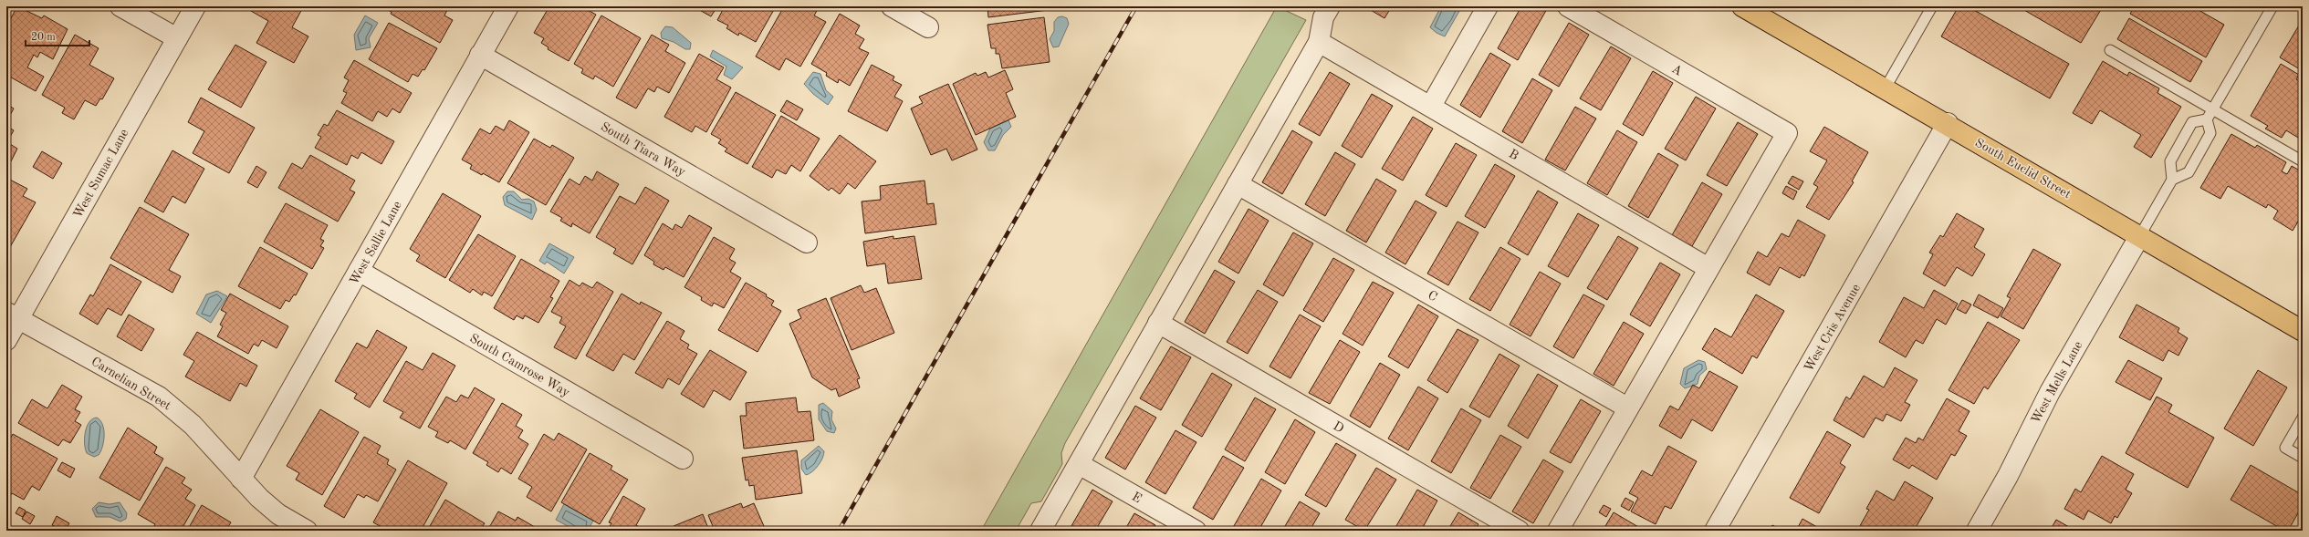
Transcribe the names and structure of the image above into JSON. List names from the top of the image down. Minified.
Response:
{"streets":{"main road":["South Euclid Street"],"street":["A","South Tiara Way","B","West Sumac Lane","West Sallie Lane","C","West Cris Avenue","South Camrose Way","West Mells Lane","Carnelian Street","D","E"]},"crossings":[["A","B"],["South Tiara Way","West Sallie Lane"],["South Euclid Street","West Cris Avenue"],["South Euclid Street","West Mells Lane"],["West Sumac Lane","Carnelian Street"],["West Sallie Lane","South Camrose Way"],["West Sallie Lane","Carnelian Street"]],"scale_bar":"20 m"}
